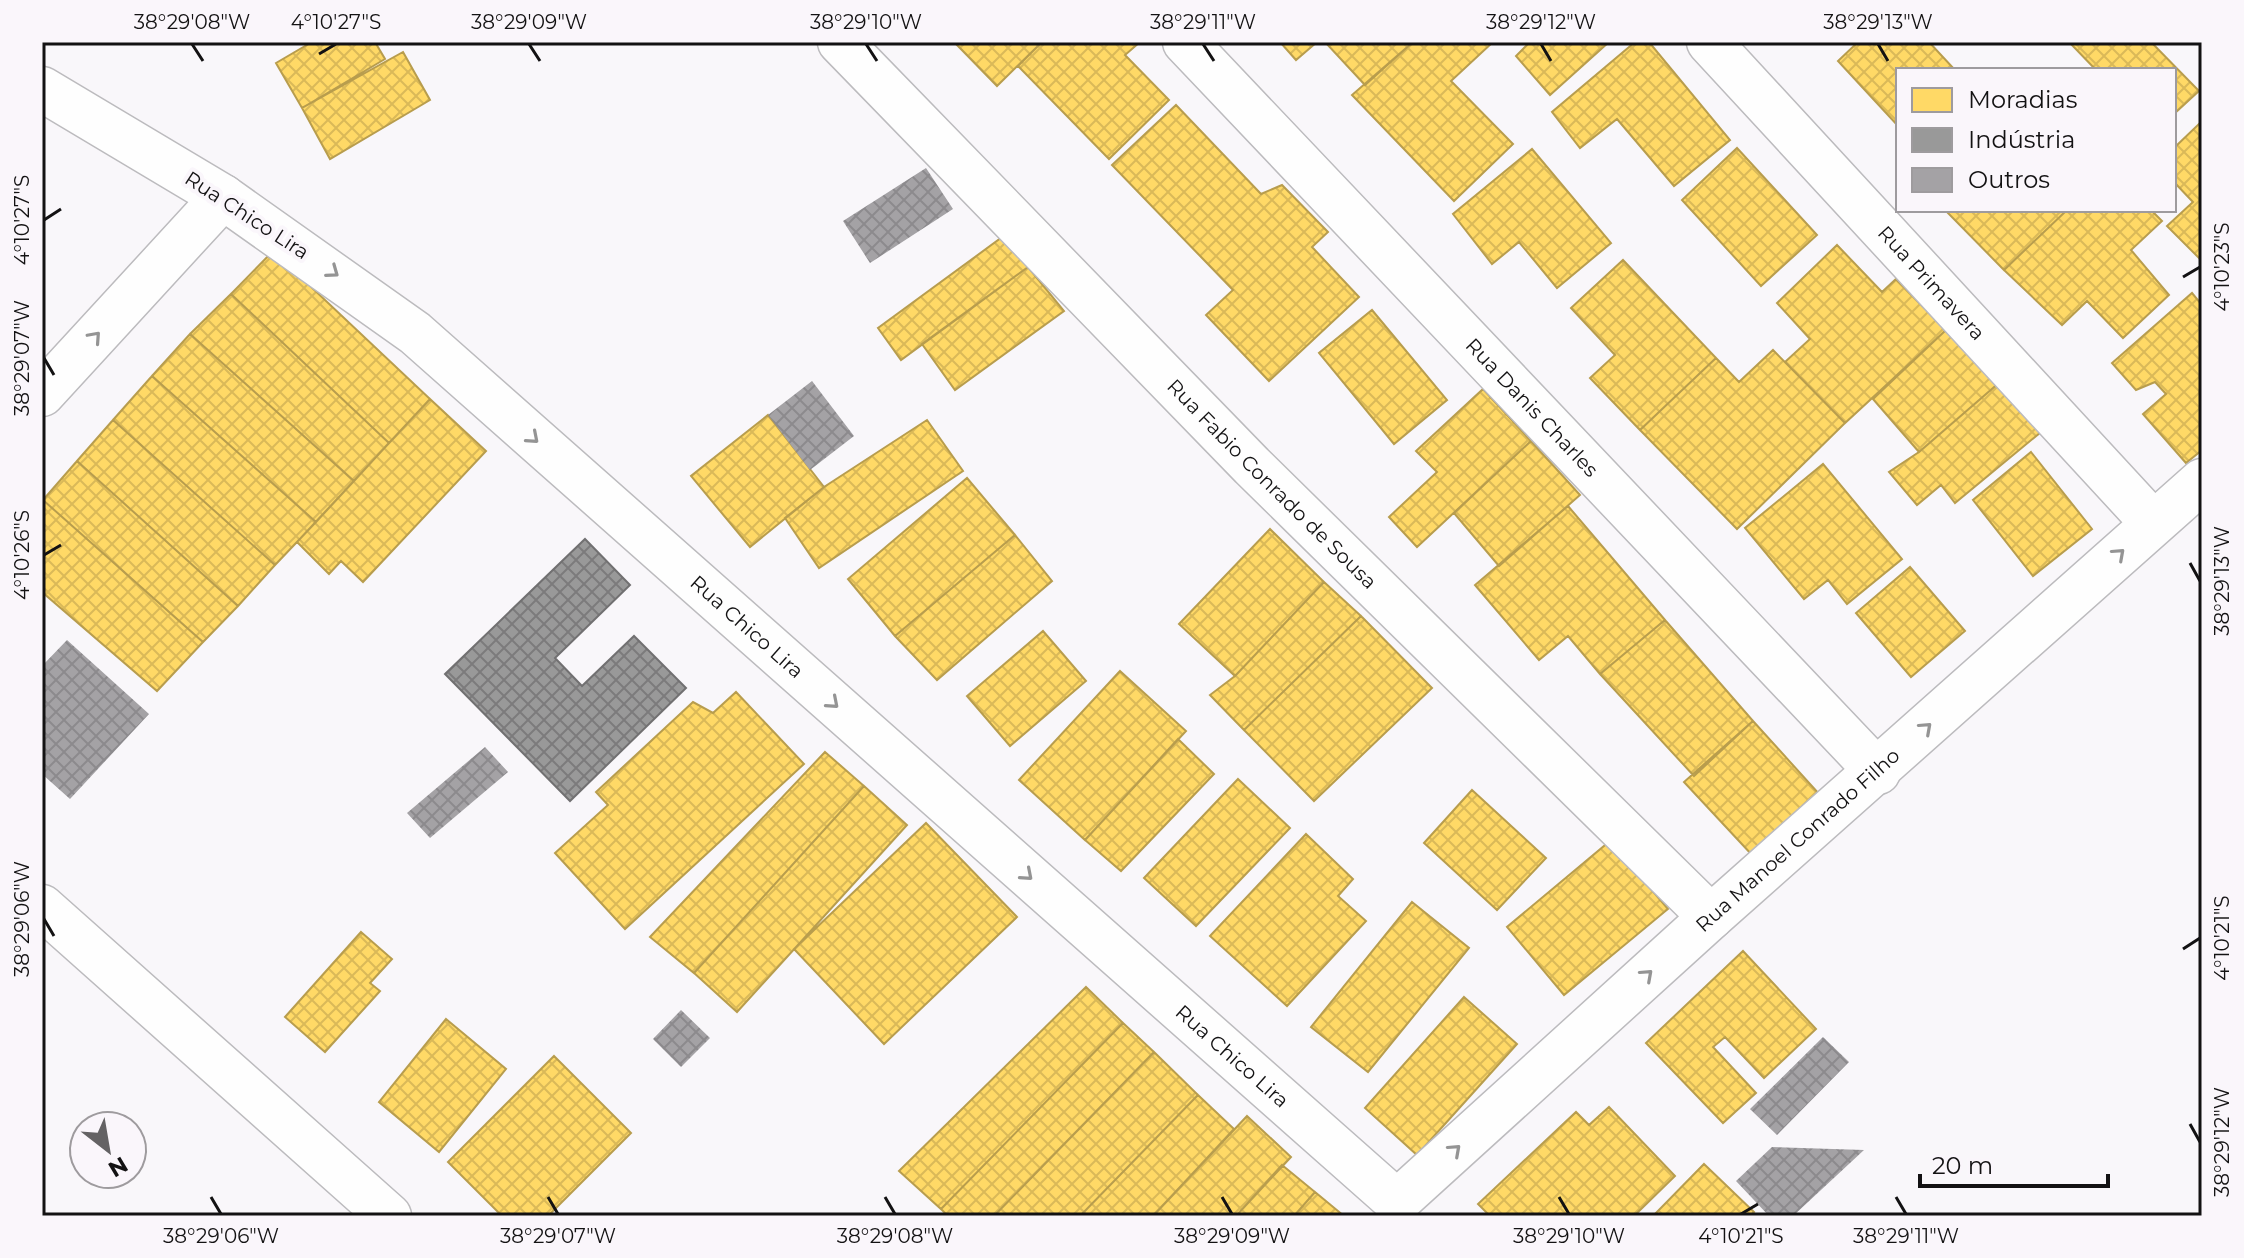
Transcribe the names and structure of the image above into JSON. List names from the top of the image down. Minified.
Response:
{"streets":{"street":["Rua Chico Lira","Rua Primavera","Rua Danis Charles","Rua Fabio Conrado de Sousa","Rua Manoel Conrado Filho"]},"crossings":[["Rua Chico Lira","Rua Manoel Conrado Filho"],["Rua Primavera","Rua Manoel Conrado Filho"],["Rua Danis Charles","Rua Manoel Conrado Filho"],["Rua Fabio Conrado de Sousa","Rua Manoel Conrado Filho"]],"one_way":["Rua Chico Lira","Rua Manoel Conrado Filho"],"legend":["Moradias","Indústria","Outros"],"scale_bar":"20 m","north":"bottom right","coordinates":["38°29'08\"W","4°10'27\"S","38°29'09\"W","38°29'10\"W","38°29'11\"W","38°29'12\"W","38°29'13\"W","4°10'23\"S","38°29'07\"W","4°10'26\"S","38°29'06\"W","4°10'21\"S"]}
